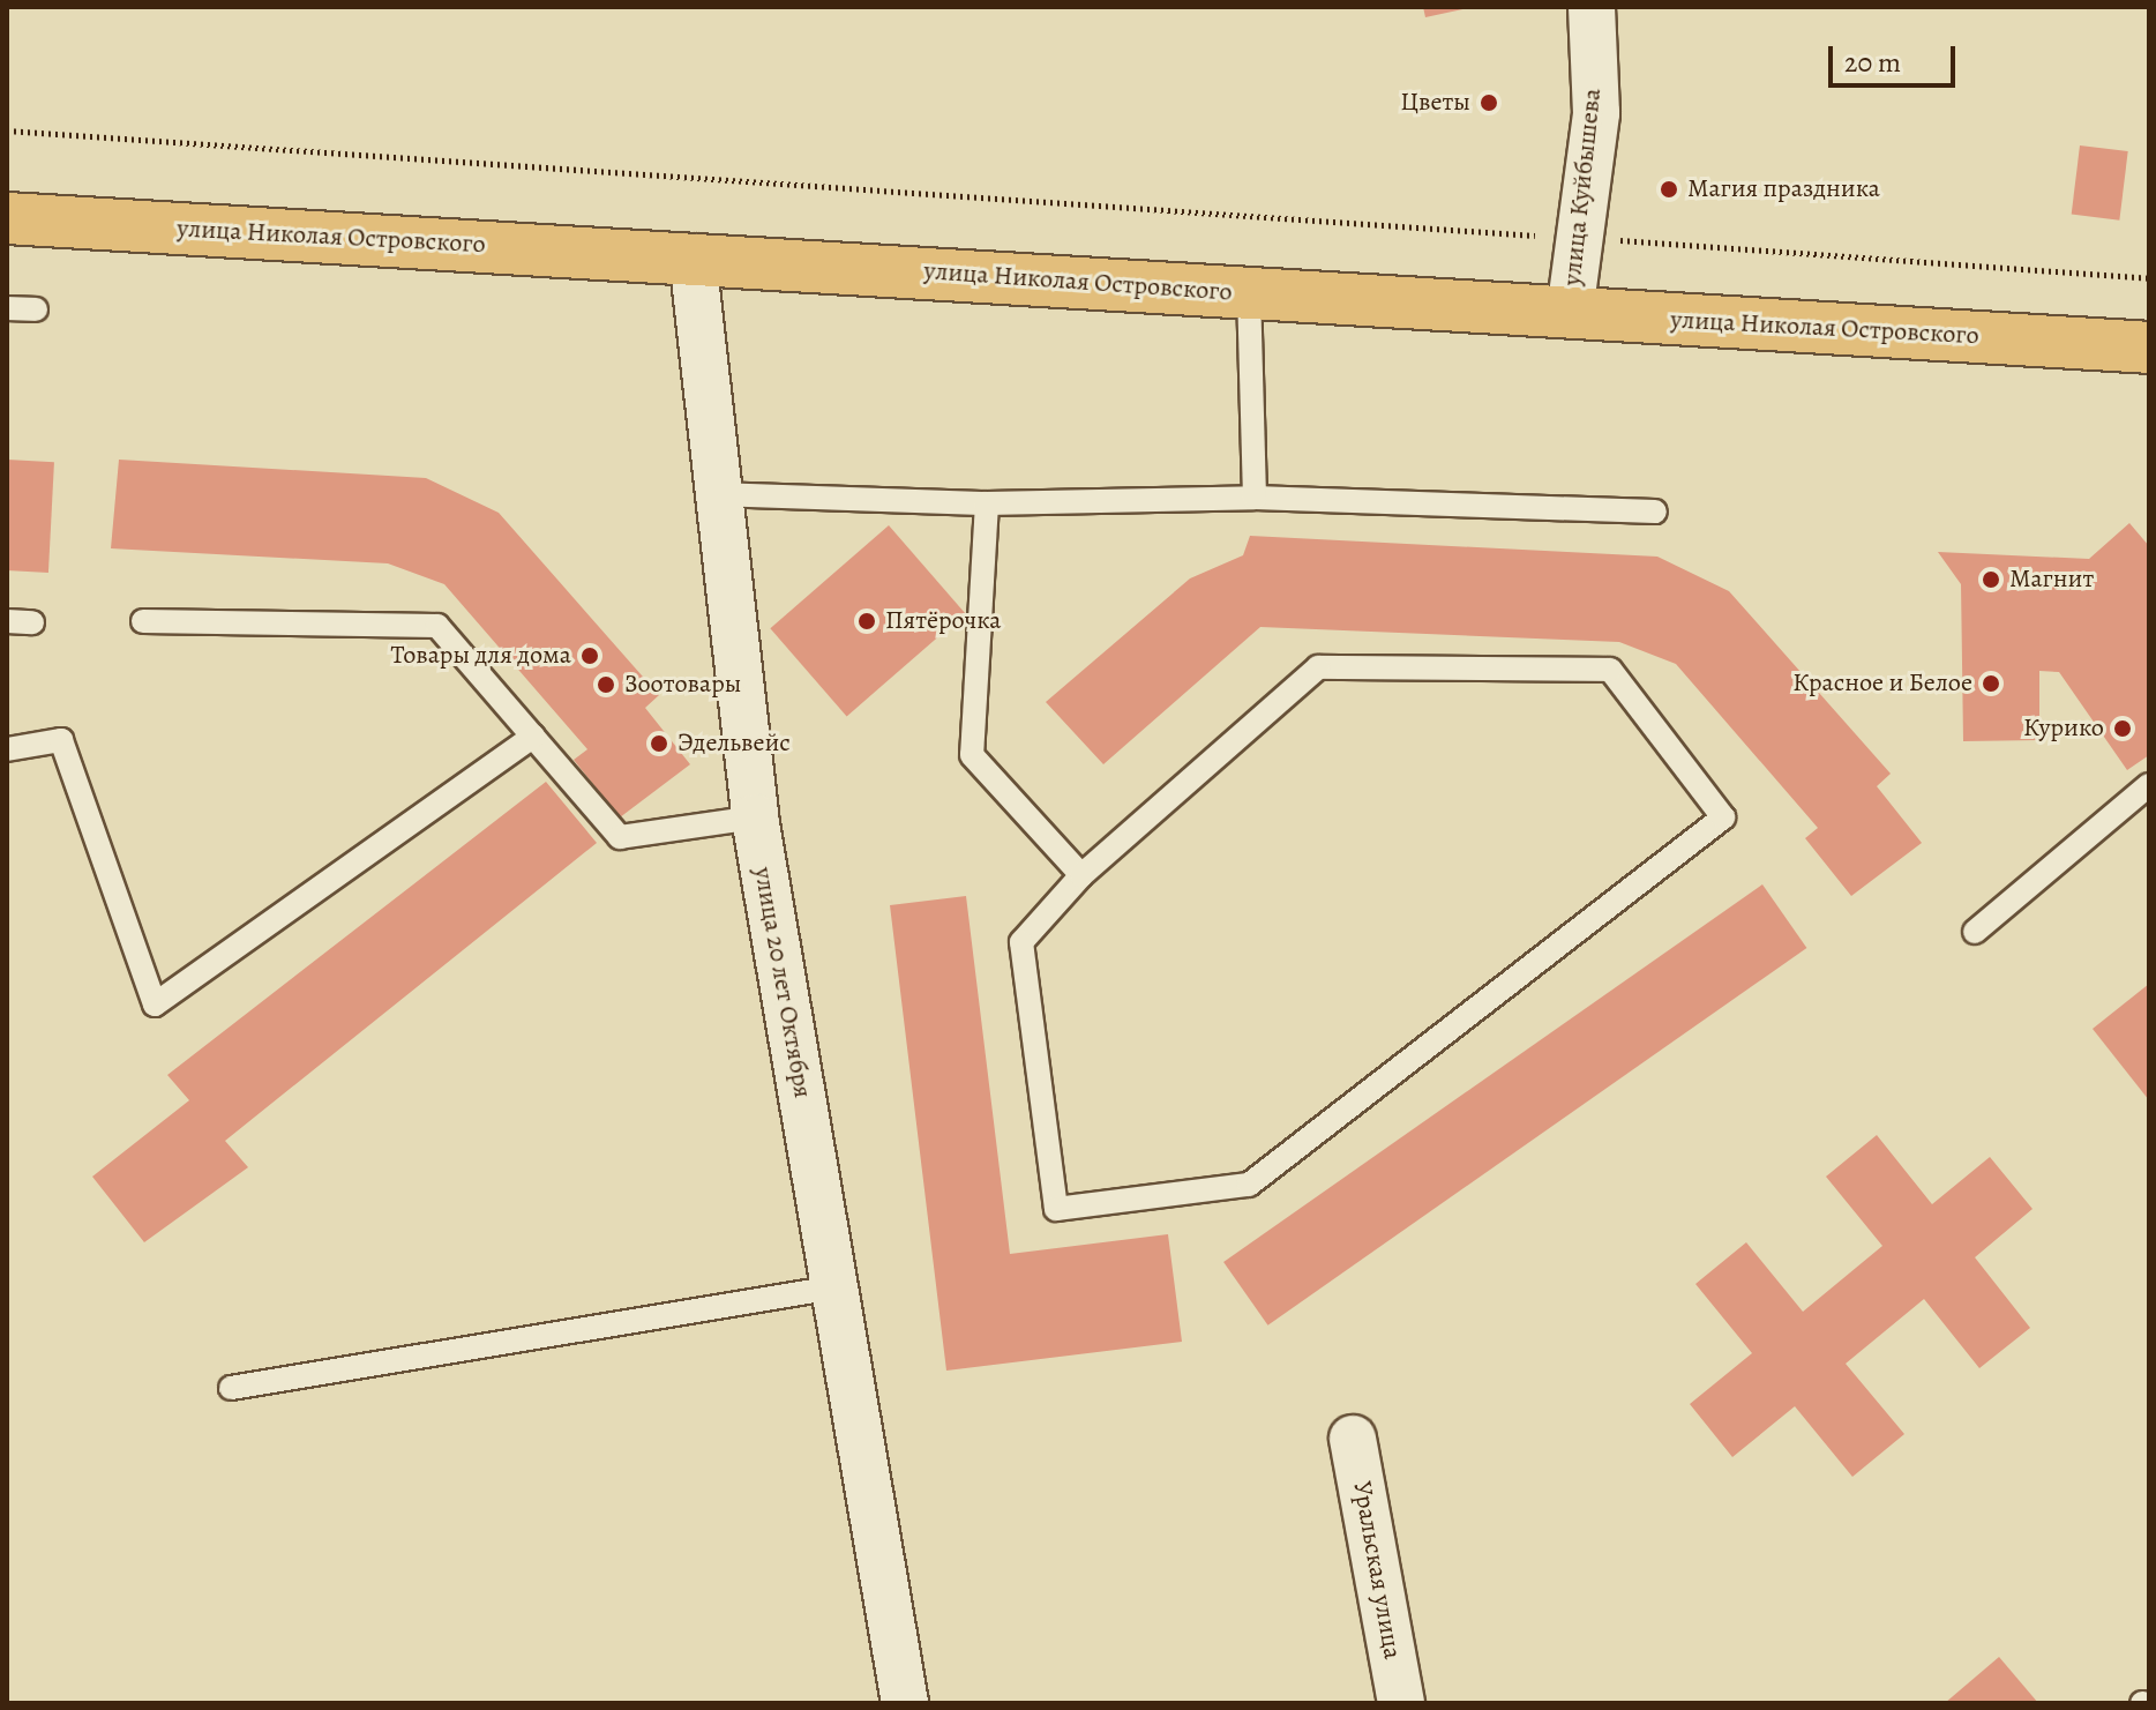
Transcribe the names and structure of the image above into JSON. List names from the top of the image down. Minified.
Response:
{"streets":{"main road":["улица Николая Островского"],"street":["улица Куйбышева","улица 20 лет Октября","Уральская улица"]},"crossings":[["улица Куйбышева","улица Николая Островского"],["улица Николая Островского","улица 20 лет Октября"]],"places":["Цветы","Магия праздника","Магнит","Пятёрочка","Товары для дома","Красное и Белое","Зоотовары","Курико","Эдельвейс"],"scale_bar":"20 m"}
